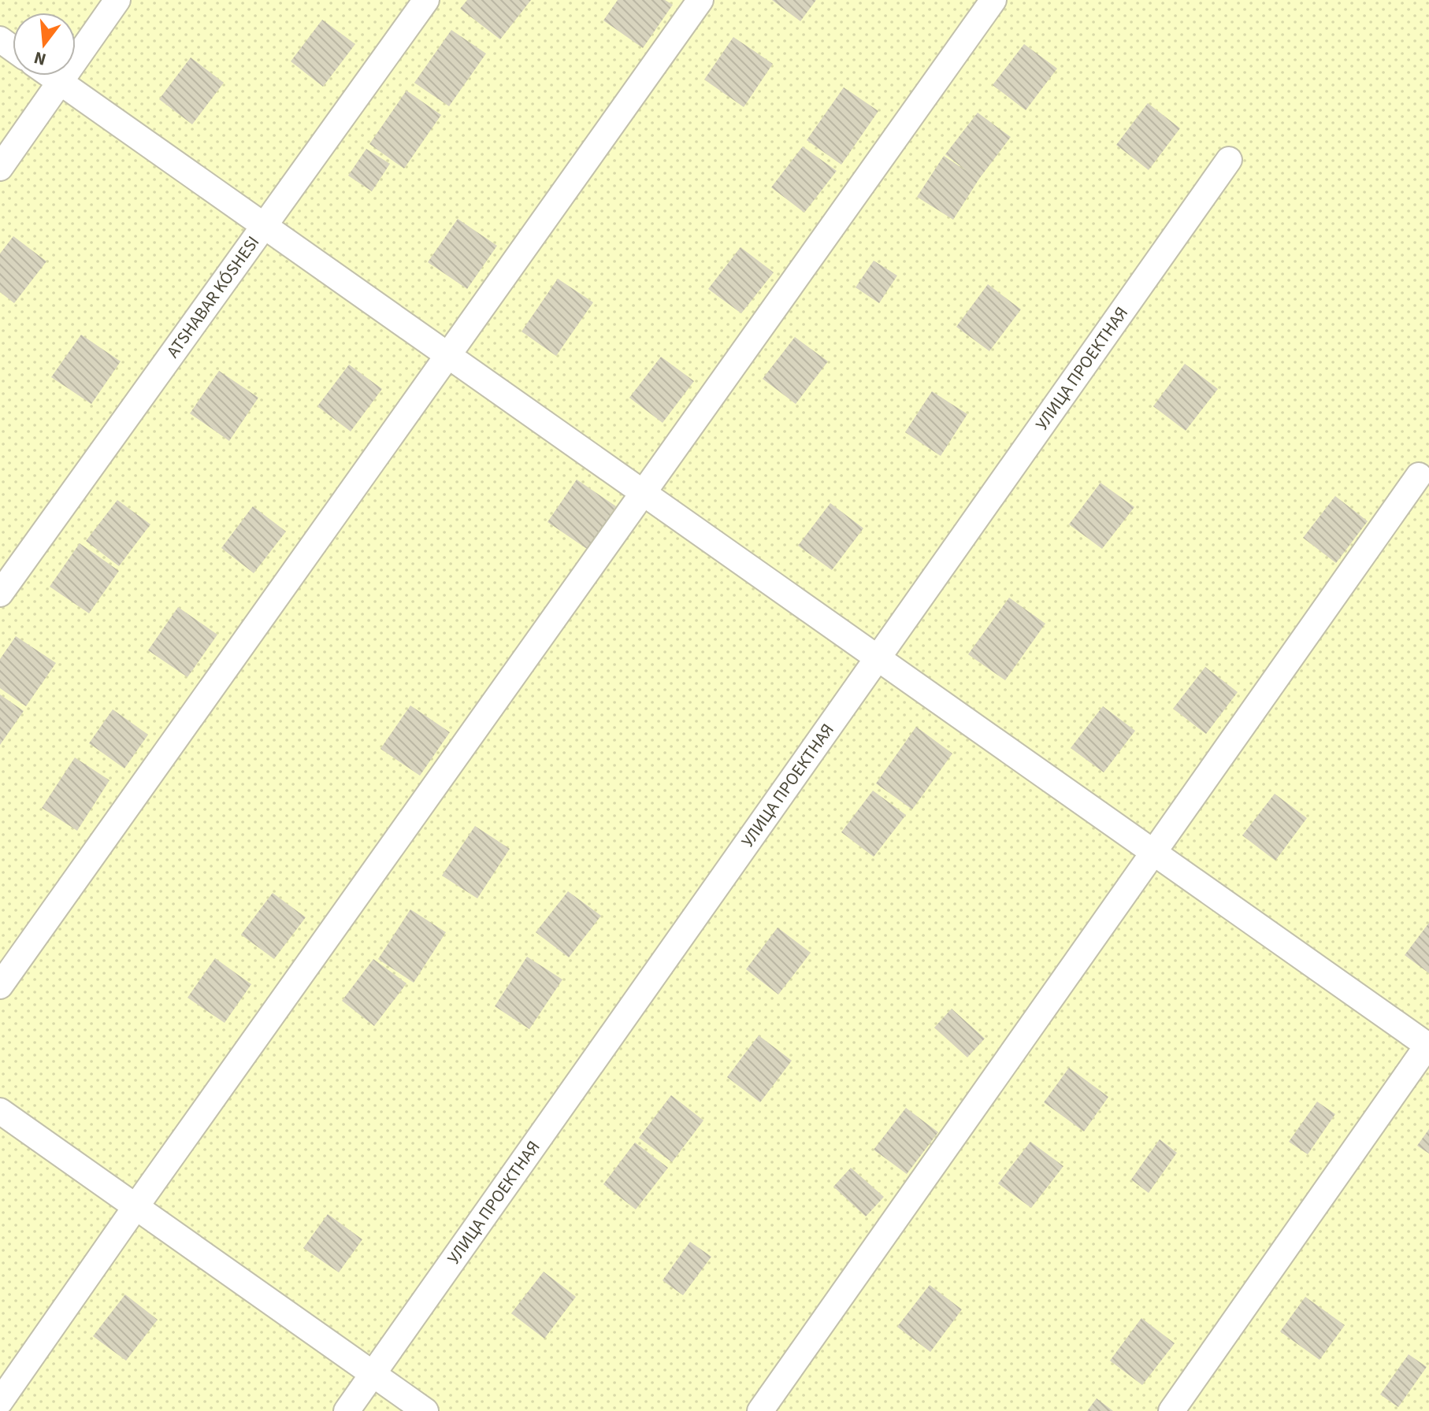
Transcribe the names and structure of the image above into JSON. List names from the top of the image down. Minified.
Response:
{"streets":{"street":["ATSHABAR KÓSHESI","УЛИЦА ПРОЕКТНАЯ"]},"north":"bottom"}
